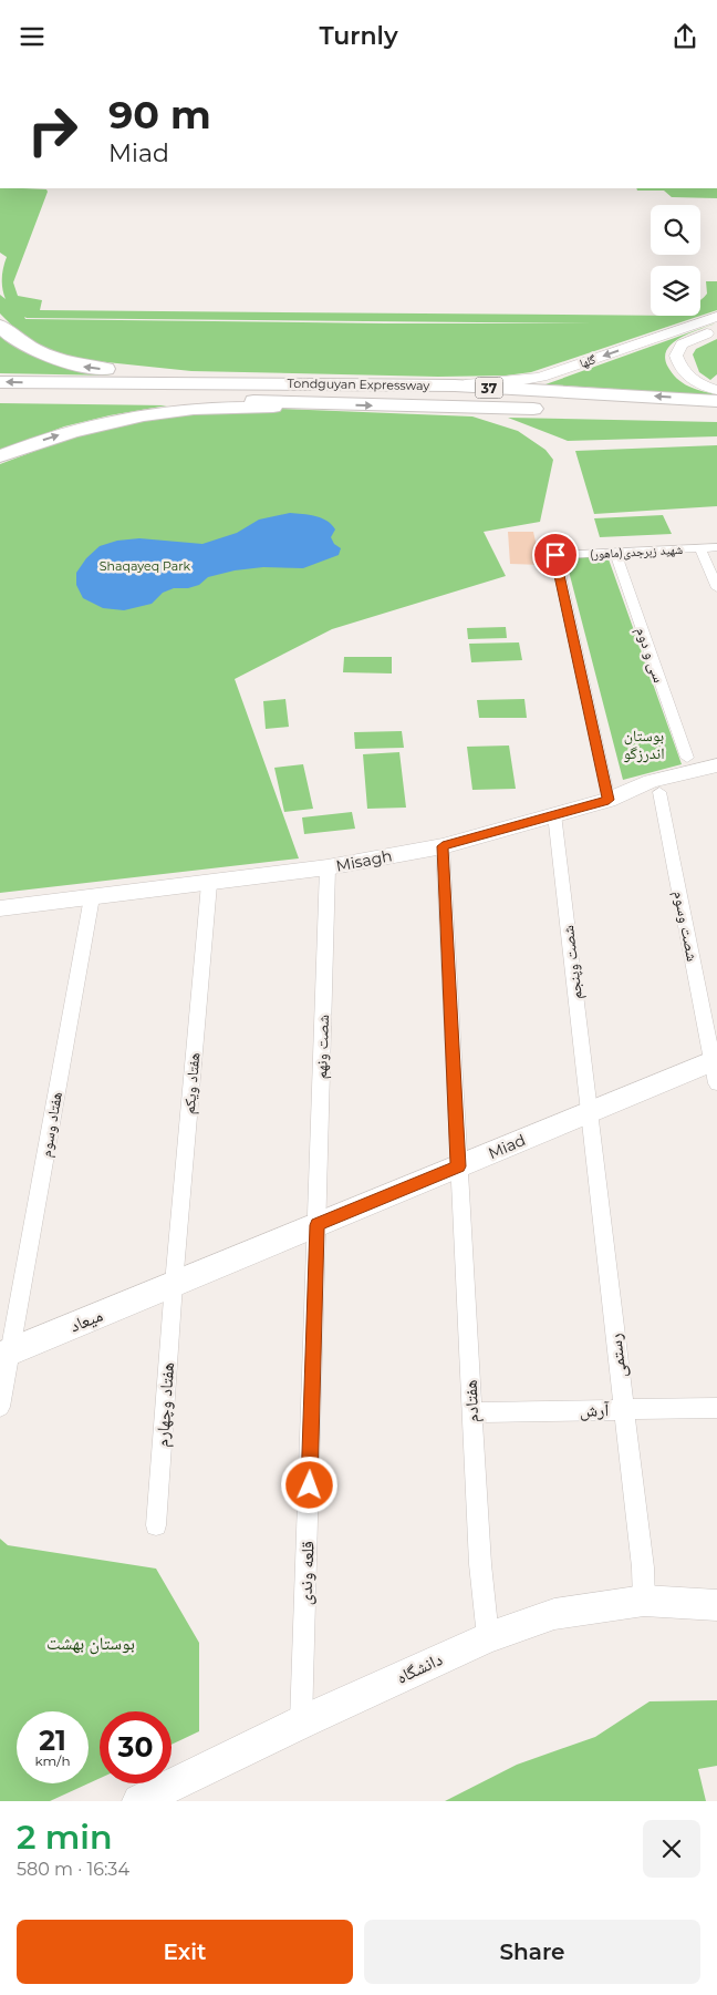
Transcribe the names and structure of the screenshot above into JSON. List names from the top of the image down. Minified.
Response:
{"streets":{"highway":["Tondguyan Expressway","37"],"street":["گلها","شهید زبرجدی(ماهور)","سی و دوم","Misagh","شصت وسوم","شصت وپنجم","شصت ونهم","هفتاد ویکم","هفتاد وسوم","Miad","میعاد","رستمی","هفتادم","هفتاد وچهارم","آرش","قلعه وندی","دانشگاه"]},"crossings":[["گلها","Tondguyan Expressway"],["شهید زبرجدی(ماهور)","سی و دوم"],["شهید زبرجدی(ماهور)","Misagh"],["Misagh","شصت وپنجم"],["Misagh","شصت ونهم"],["Misagh","هفتاد ویکم"],["Misagh","هفتاد وسوم"],["Misagh","هفتادم"],["شصت وسوم","Miad"],["شصت وپنجم","Miad"],["شصت وپنجم","رستمی"],["شصت ونهم","Miad"],["شصت ونهم","قلعه وندی"],["هفتاد ویکم","Miad"],["هفتاد ویکم","میعاد"],["هفتاد ویکم","هفتاد وچهارم"],["هفتاد وسوم","میعاد"],["Miad","میعاد"],["Miad","رستمی"],["Miad","هفتادم"],["Miad","هفتاد وچهارم"],["Miad","قلعه وندی"],["میعاد","هفتاد وچهارم"],["رستمی","آرش"],["رستمی","دانشگاه"],["هفتادم","آرش"],["هفتادم","دانشگاه"],["قلعه وندی","دانشگاه"]],"one_way":["گلها"],"parks":["Shaqayeq Park","بوستان اندرزگو","بوستان بهشت"],"page":{"header":"Turnly","turn":["90 m","Miad"],"speed":"21 km/h","limit":"30","heading":["2 min","580 m · 16:34"],"buttons":["Exit","Share"]}}
